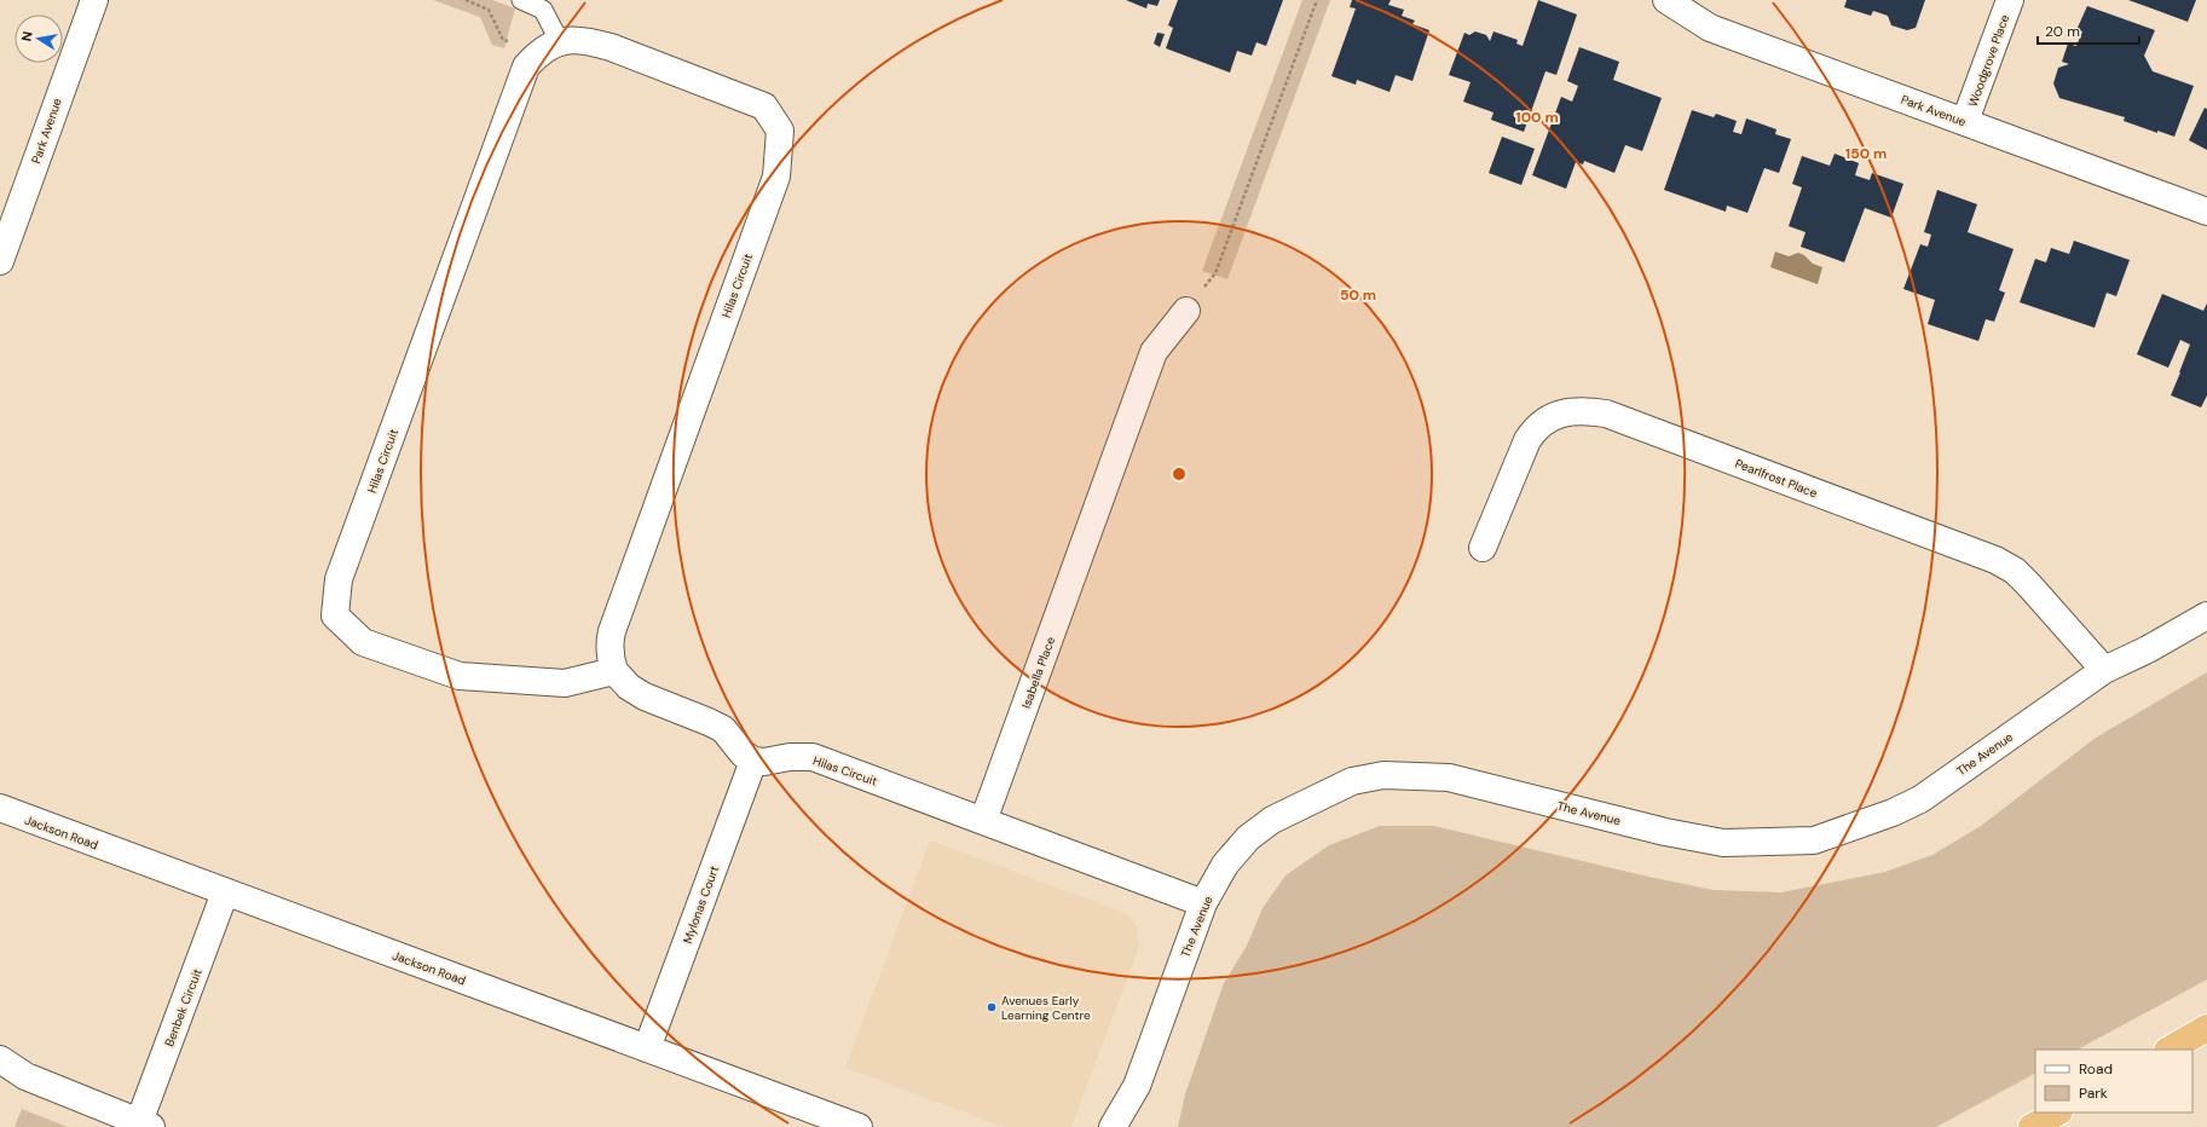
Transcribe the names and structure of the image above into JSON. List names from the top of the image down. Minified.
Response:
{"streets":{"street":["Woodgrove Place","Park Avenue","Hilas Circuit","Pearlfrost Place","Isabella Place","The Avenue","Jackson Road","Mylonas Court","Benbek Circuit"]},"crossings":[["Woodgrove Place","Park Avenue"],["Hilas Circuit","Isabella Place"],["Hilas Circuit","Mylonas Court"],["Pearlfrost Place","The Avenue"],["Jackson Road","Mylonas Court"],["Jackson Road","Benbek Circuit"]],"places":["Avenues Early Learning Centre"],"legend":["Road","Park"],"scale_bar":"20 m","north":"left","rings":["100 m","150 m","50 m"]}
